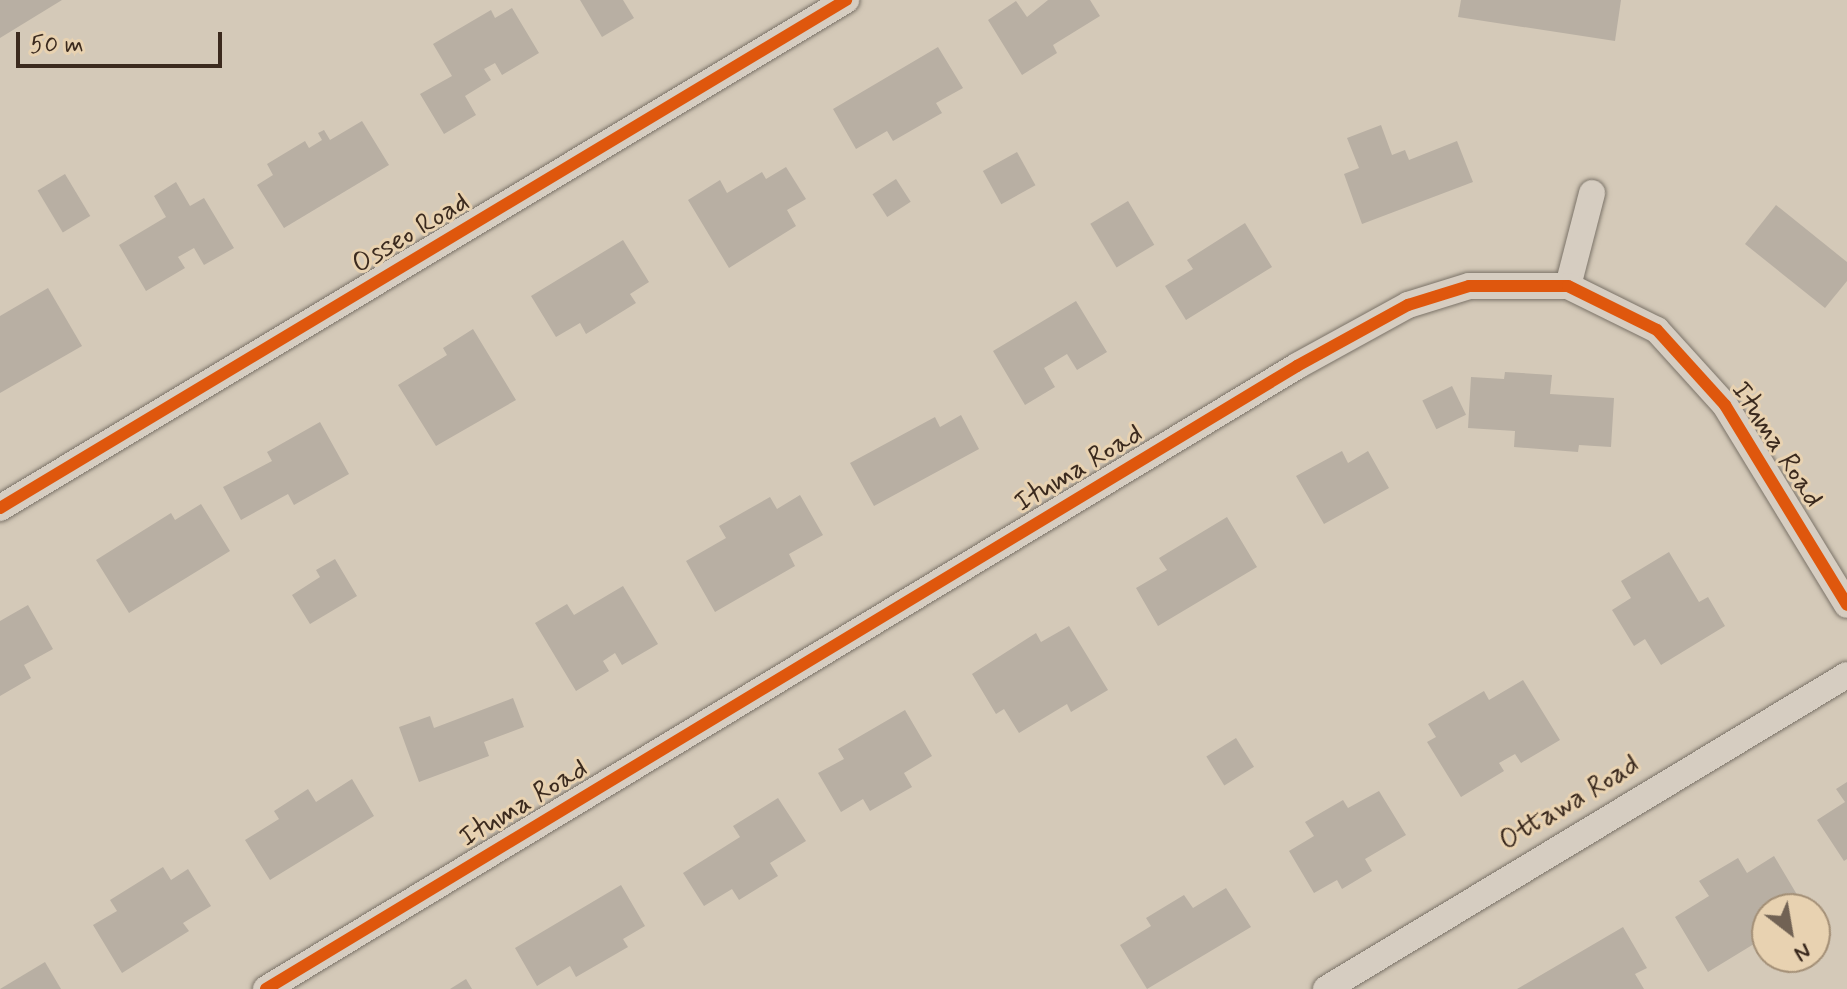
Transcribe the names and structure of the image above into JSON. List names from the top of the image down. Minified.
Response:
{"streets":{"street":["Osseo Road","Ituma Road","Ottawa Road"]},"scale_bar":"50 m","north":"bottom right"}
